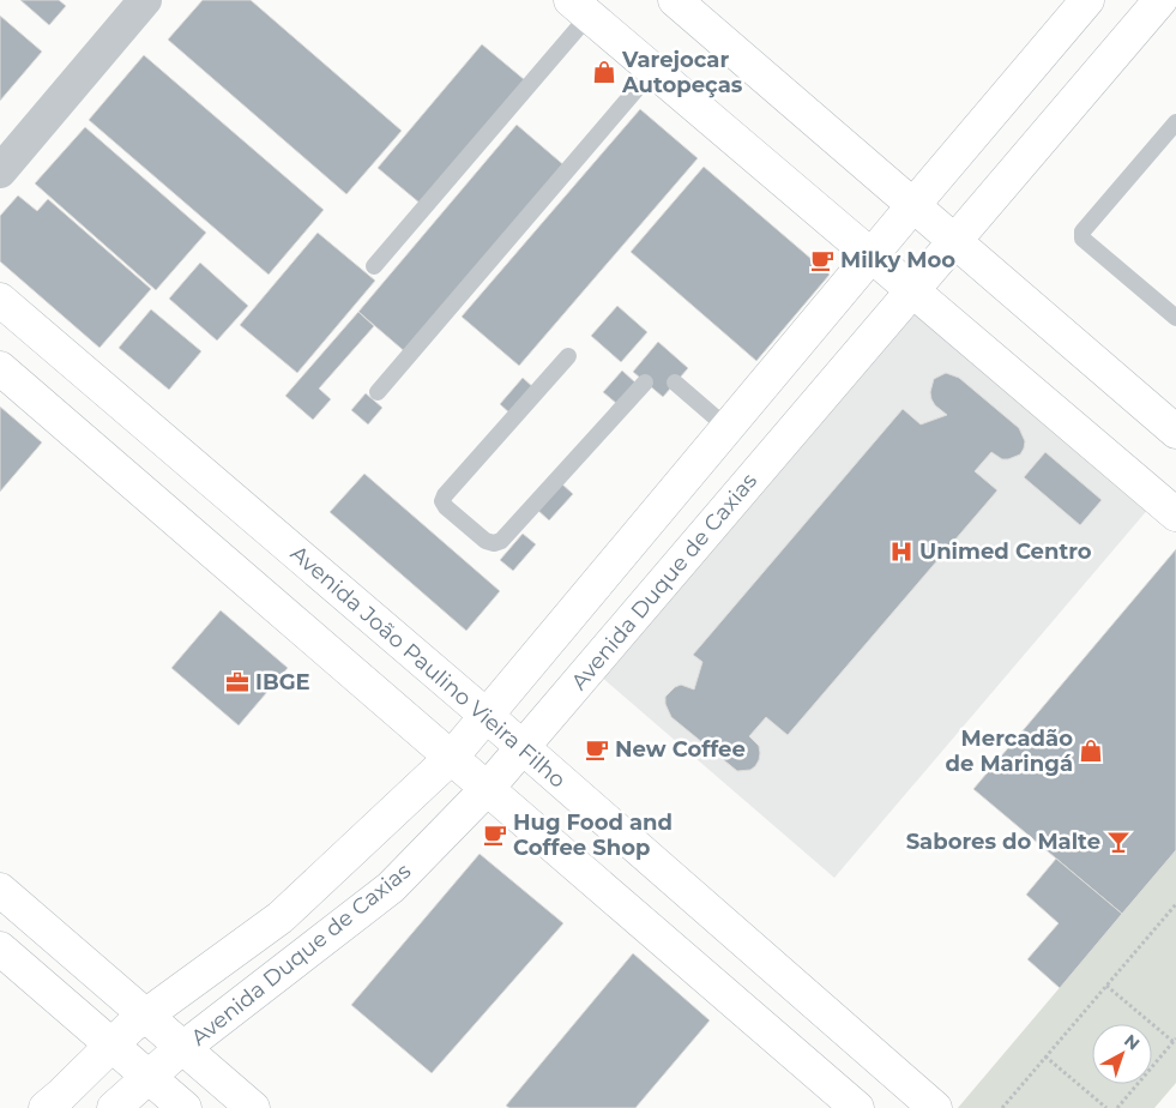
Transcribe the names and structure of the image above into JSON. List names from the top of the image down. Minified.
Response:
{"streets":{"main road":["Avenida Duque de Caxias","Avenida João Paulino Vieira Filho"]},"crossings":[["Avenida Duque de Caxias","Avenida João Paulino Vieira Filho"]],"places":{"shop":["Varejocar Autopeças","Mercadão de Maringá"],"cafe":["Milky Moo","New Coffee","Hug Food and Coffee Shop"],"hospital":["Unimed Centro"],"office":["IBGE"],"bar":["Sabores do Malte"]},"north":"top right"}
